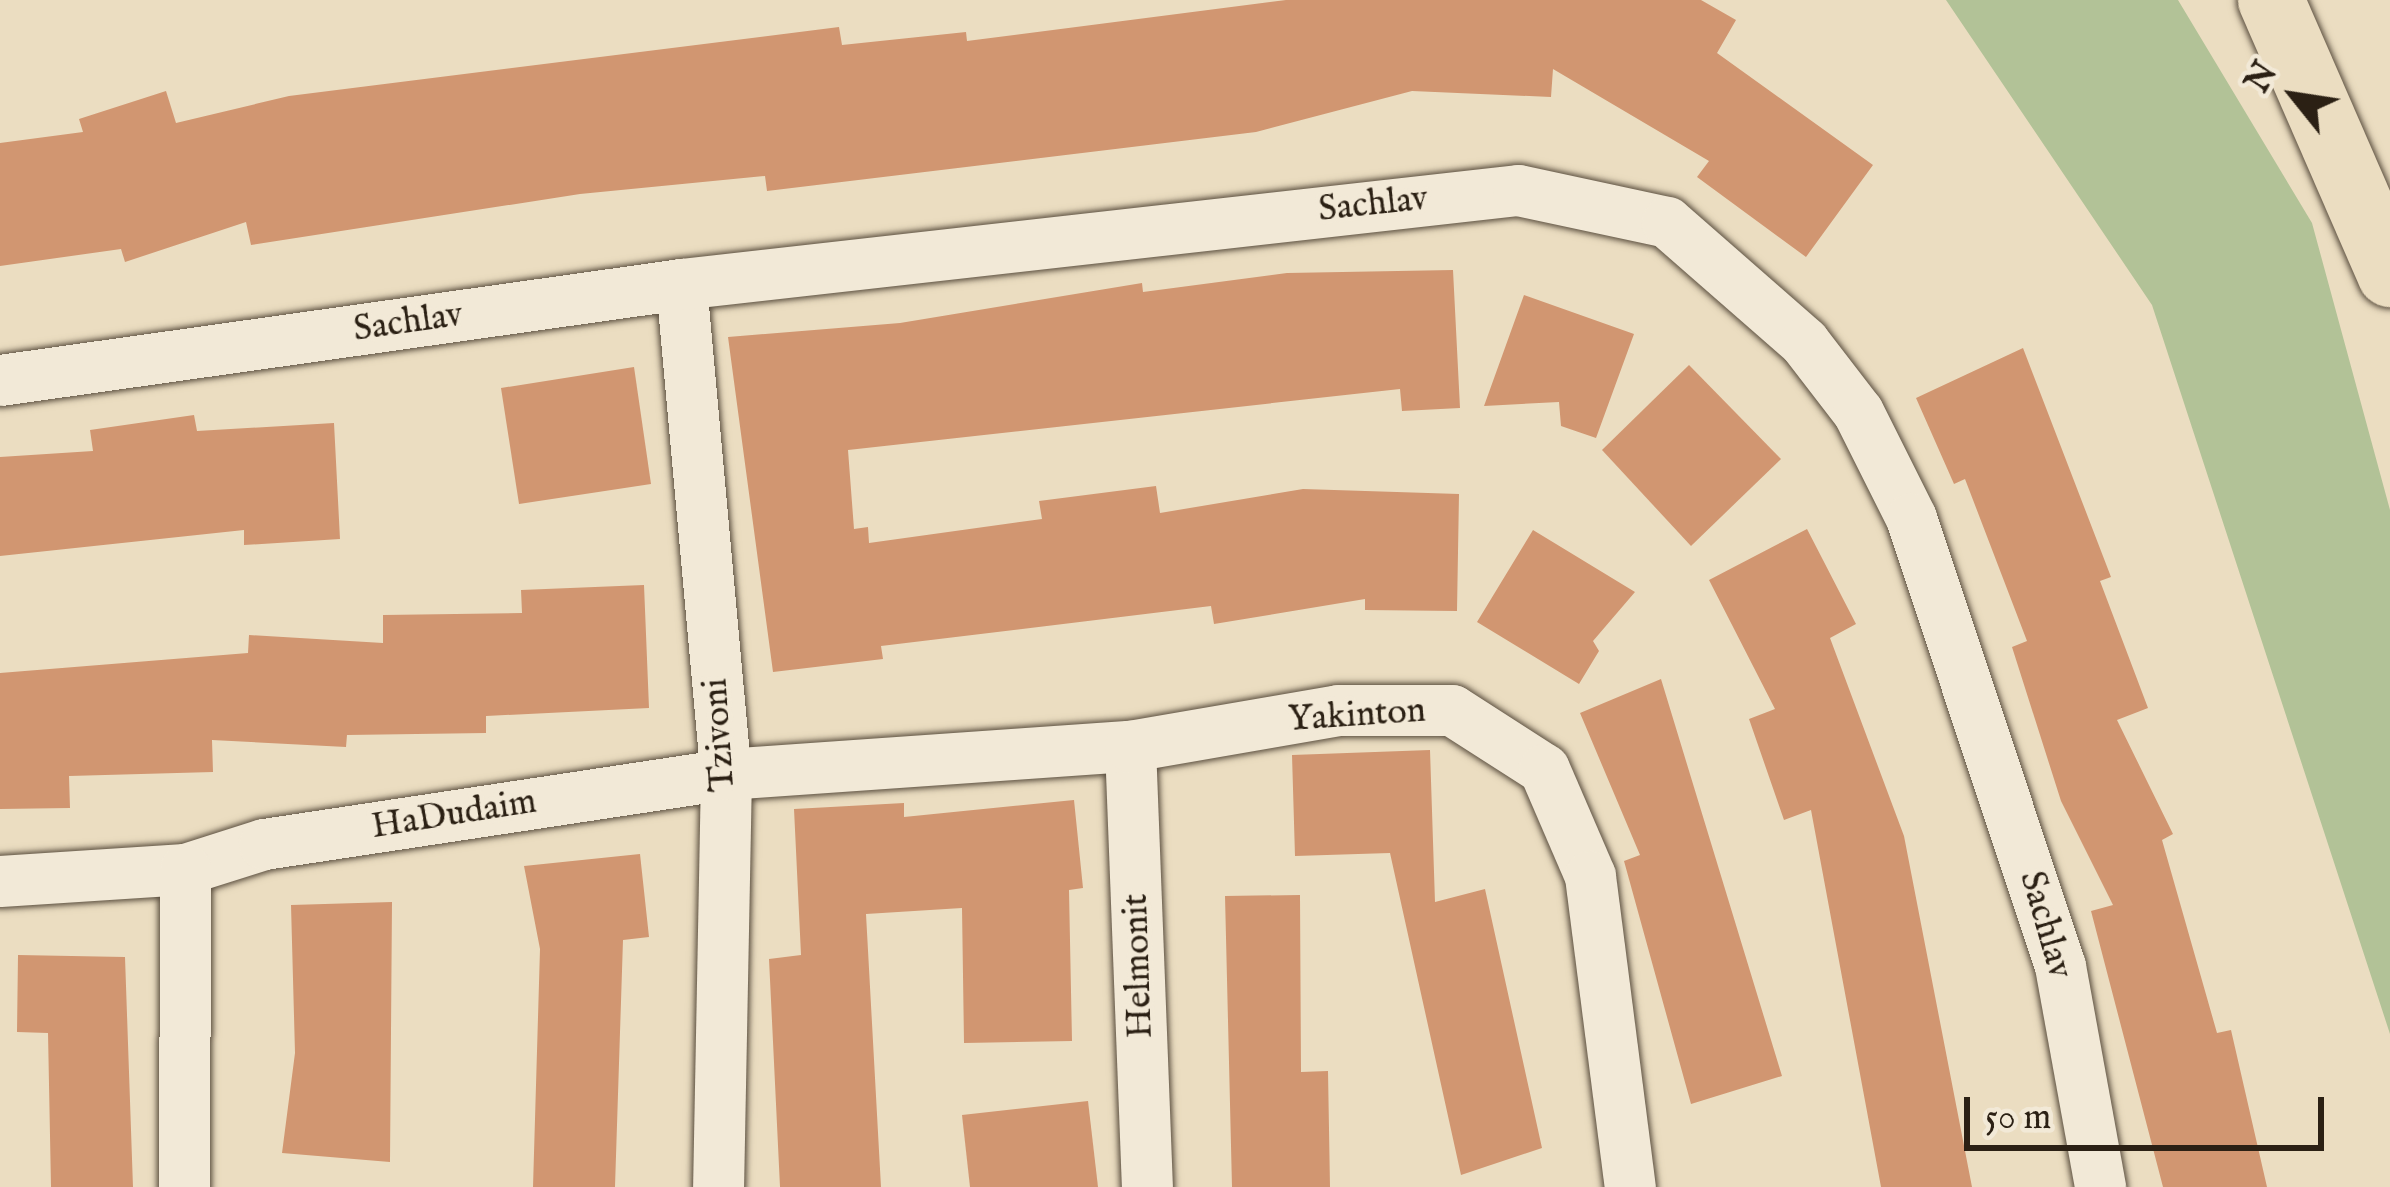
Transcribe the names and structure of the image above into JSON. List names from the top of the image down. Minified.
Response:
{"streets":{"street":["Sachlav","Yakinton","Tzivoni","HaDudaim","Helmonit"]},"crossings":[["Sachlav","Tzivoni"],["Yakinton","Tzivoni"],["Yakinton","HaDudaim"],["Yakinton","Helmonit"],["Tzivoni","HaDudaim"]],"scale_bar":"50 m","north":"top left"}
